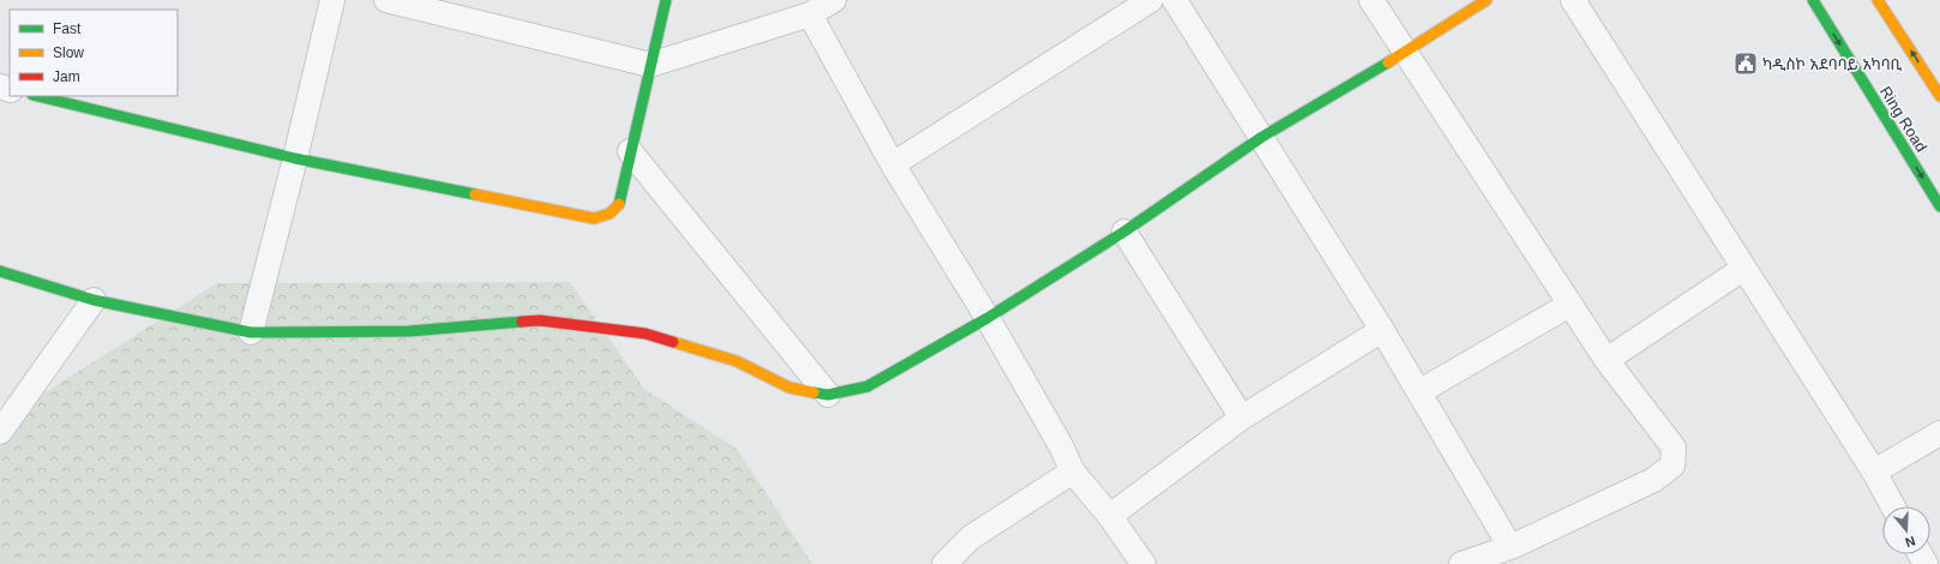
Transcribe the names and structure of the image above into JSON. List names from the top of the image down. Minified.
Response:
{"streets":{"main road":["Ring Road"]},"places":{"public building":["ካዲስኮ አደባባይ አካባቢ"]},"legend":["Fast","Slow","Jam"],"north":"bottom"}
